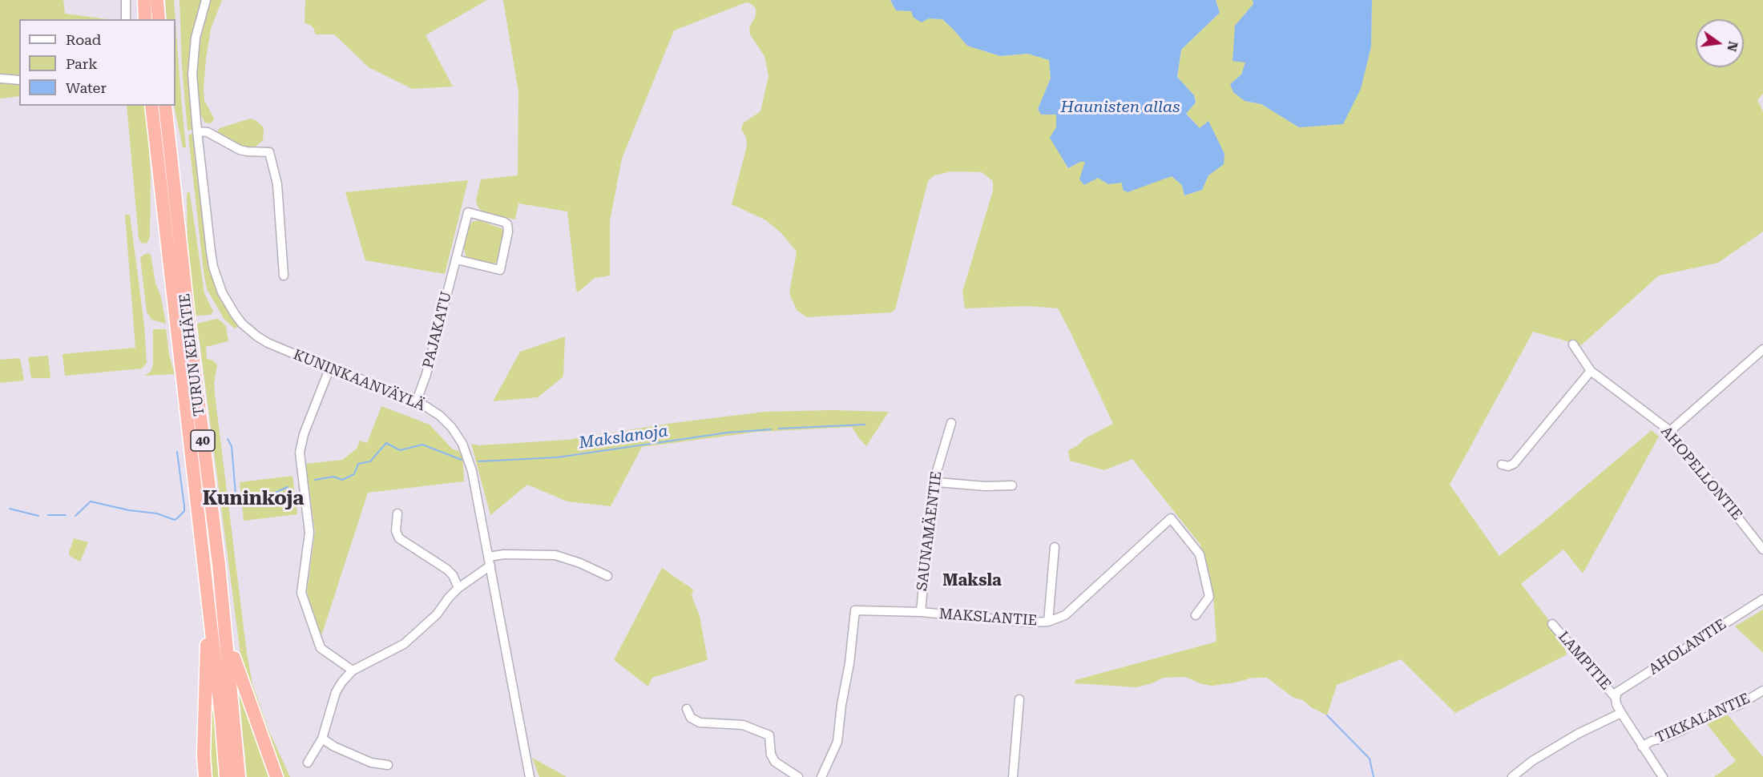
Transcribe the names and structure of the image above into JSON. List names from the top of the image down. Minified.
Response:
{"streets":{"highway":["TURUN KEHÄTIE","40"],"street":["PAJAKATU","KUNINKAANVÄYLÄ","AHOPELLONTIE","SAUNAMÄENTIE","MAKSLANTIE","AHOLANTIE","LAMPITIE","TIKKALANTIE"]},"crossings":[["PAJAKATU","KUNINKAANVÄYLÄ"],["SAUNAMÄENTIE","MAKSLANTIE"],["AHOLANTIE","LAMPITIE"],["AHOLANTIE","TIKKALANTIE"],["LAMPITIE","TIKKALANTIE"]],"districts":["Kuninkoja","Maksla"],"water":["Haunisten allas","Makslanoja"],"legend":["Road","Park","Water"],"north":"right"}
